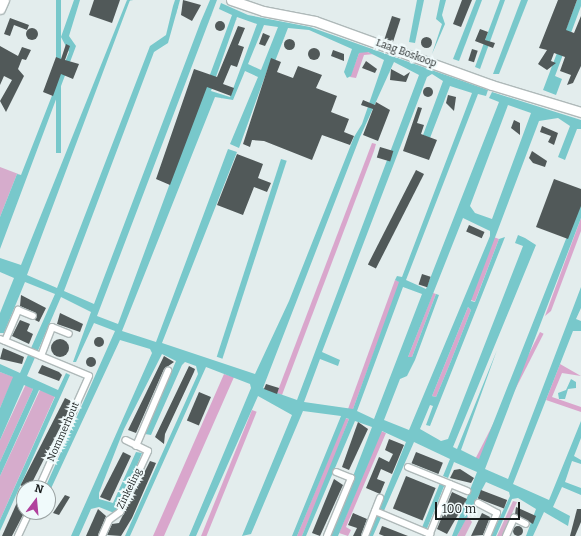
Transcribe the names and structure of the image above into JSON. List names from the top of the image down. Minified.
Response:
{"streets":{"street":["Laag Boskoop","Nommerhout","Zinkeling"]},"scale_bar":"100 m","north":"top"}
